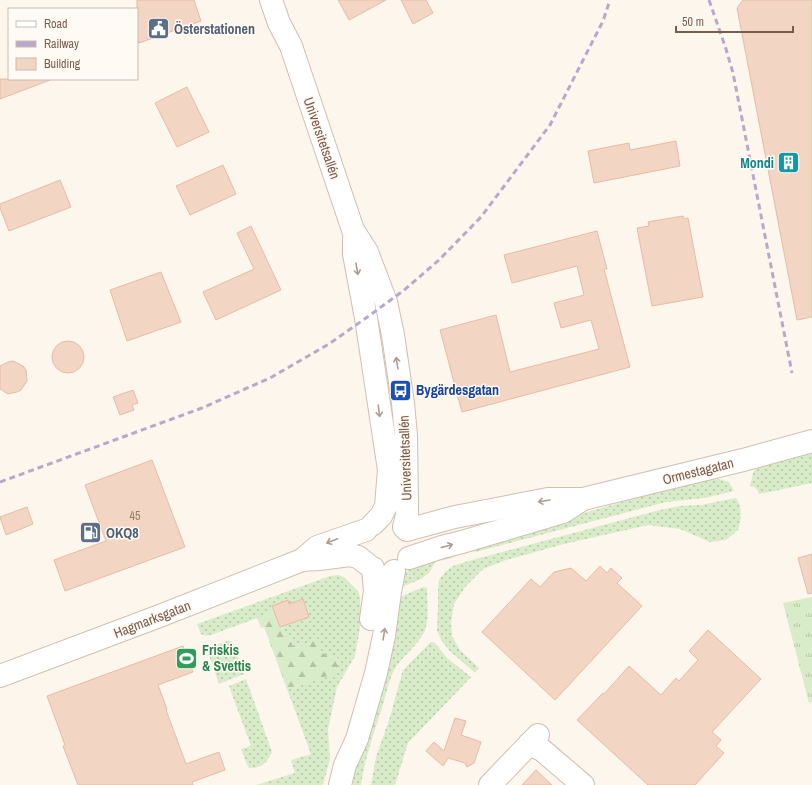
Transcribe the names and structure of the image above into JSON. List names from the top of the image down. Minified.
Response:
{"streets":{"street":["Universitetsallén","Ormestagatan","Hagmarksgatan"]},"crossings":[["Universitetsallén","Ormestagatan"],["Universitetsallén","Hagmarksgatan"],["Ormestagatan","Hagmarksgatan"]],"places":{"public building":["Österstationen"],"building":["Mondi"],"bus stop":["Bygärdesgatan"],"fuel station":["OKQ8"],"sports":["Friskis & Svettis"]},"house_numbers":["45"],"legend":["Road","Railway","Building"],"scale_bar":"50 m"}
